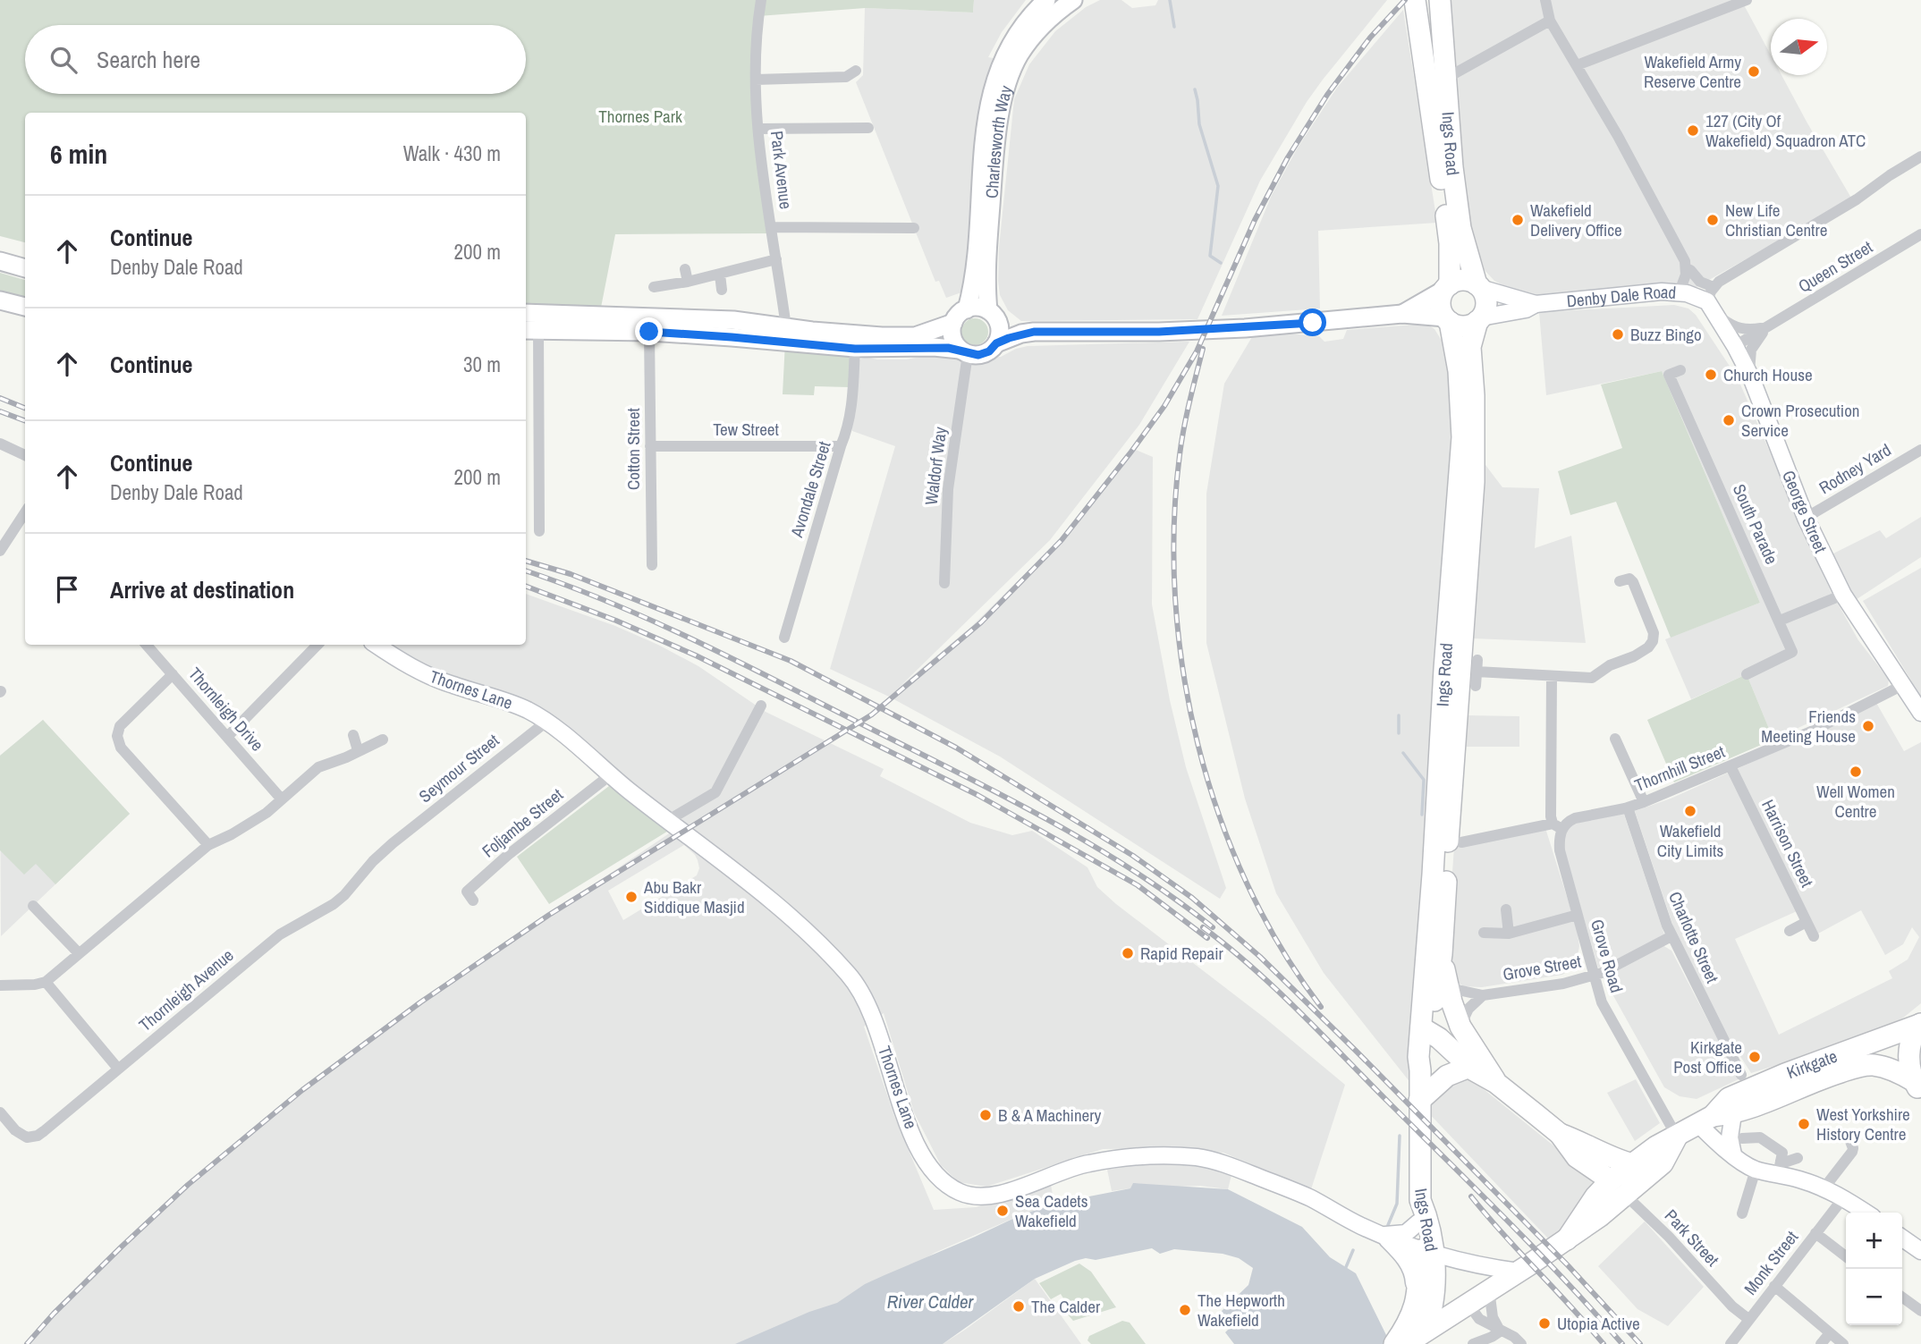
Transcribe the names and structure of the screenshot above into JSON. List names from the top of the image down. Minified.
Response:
{"streets":{"highway":["Ings Road","Kirkgate"],"main road":["Charlesworth Way"],"street":["Park Avenue","Queen Street","Denby Dale Road","Tew Street","Cotton Street","Waldorf Way","Rodney Yard","Avondale Street","George Street","South Parade","Thornes Lane","Thornleigh Drive","Seymour Street","Thornhill Street","Foljambe Street","Harrison Street","Charlotte Street","Grove Road","Grove Street","Thornleigh Avenue","Park Street","Monk Street"]},"crossings":[["Charlesworth Way","Waldorf Way"],["Ings Road","Denby Dale Road"],["Ings Road","Thornes Lane"],["Ings Road","Grove Street"],["Ings Road","Kirkgate"],["Ings Road","Park Street"],["Queen Street","George Street"],["Denby Dale Road","George Street"],["Tew Street","Cotton Street"],["Tew Street","Avondale Street"],["Rodney Yard","George Street"],["George Street","Thornhill Street"],["Thornes Lane","Seymour Street"],["Thornes Lane","Foljambe Street"],["Thornes Lane","Kirkgate"],["Seymour Street","Thornleigh Avenue"],["Thornhill Street","Harrison Street"],["Thornhill Street","Charlotte Street"],["Thornhill Street","Grove Road"],["Charlotte Street","Grove Street"],["Grove Road","Grove Street"],["Grove Road","Kirkgate"],["Kirkgate","Park Street"],["Park Street","Monk Street"]],"water":["River Calder"],"parks":["Thornes Park"],"places":["Wakefield Army Reserve Centre","127 (City Of Wakefield) Squadron ATC","Wakefield Delivery Office","New Life Christian Centre","Buzz Bingo","Church House","Crown Prosecution Service","Friends Meeting House","Well Women Centre","Wakefield City Limits","Abu Bakr Siddique Masjid","Rapid Repair","Kirkgate Post Office","B & A Machinery","West Yorkshire History Centre","Sea Cadets Wakefield","The Calder","The Hepworth Wakefield","Utopia Active"],"north":"right","page":{"search":"Search here","heading":["6 min","Walk · 430 m"],"list":[["Continue","Denby Dale Road","200 m"],["Continue","30 m"],["Continue","Denby Dale Road","200 m"],"Arrive at destination"],"map_buttons":["+","−"]}}
